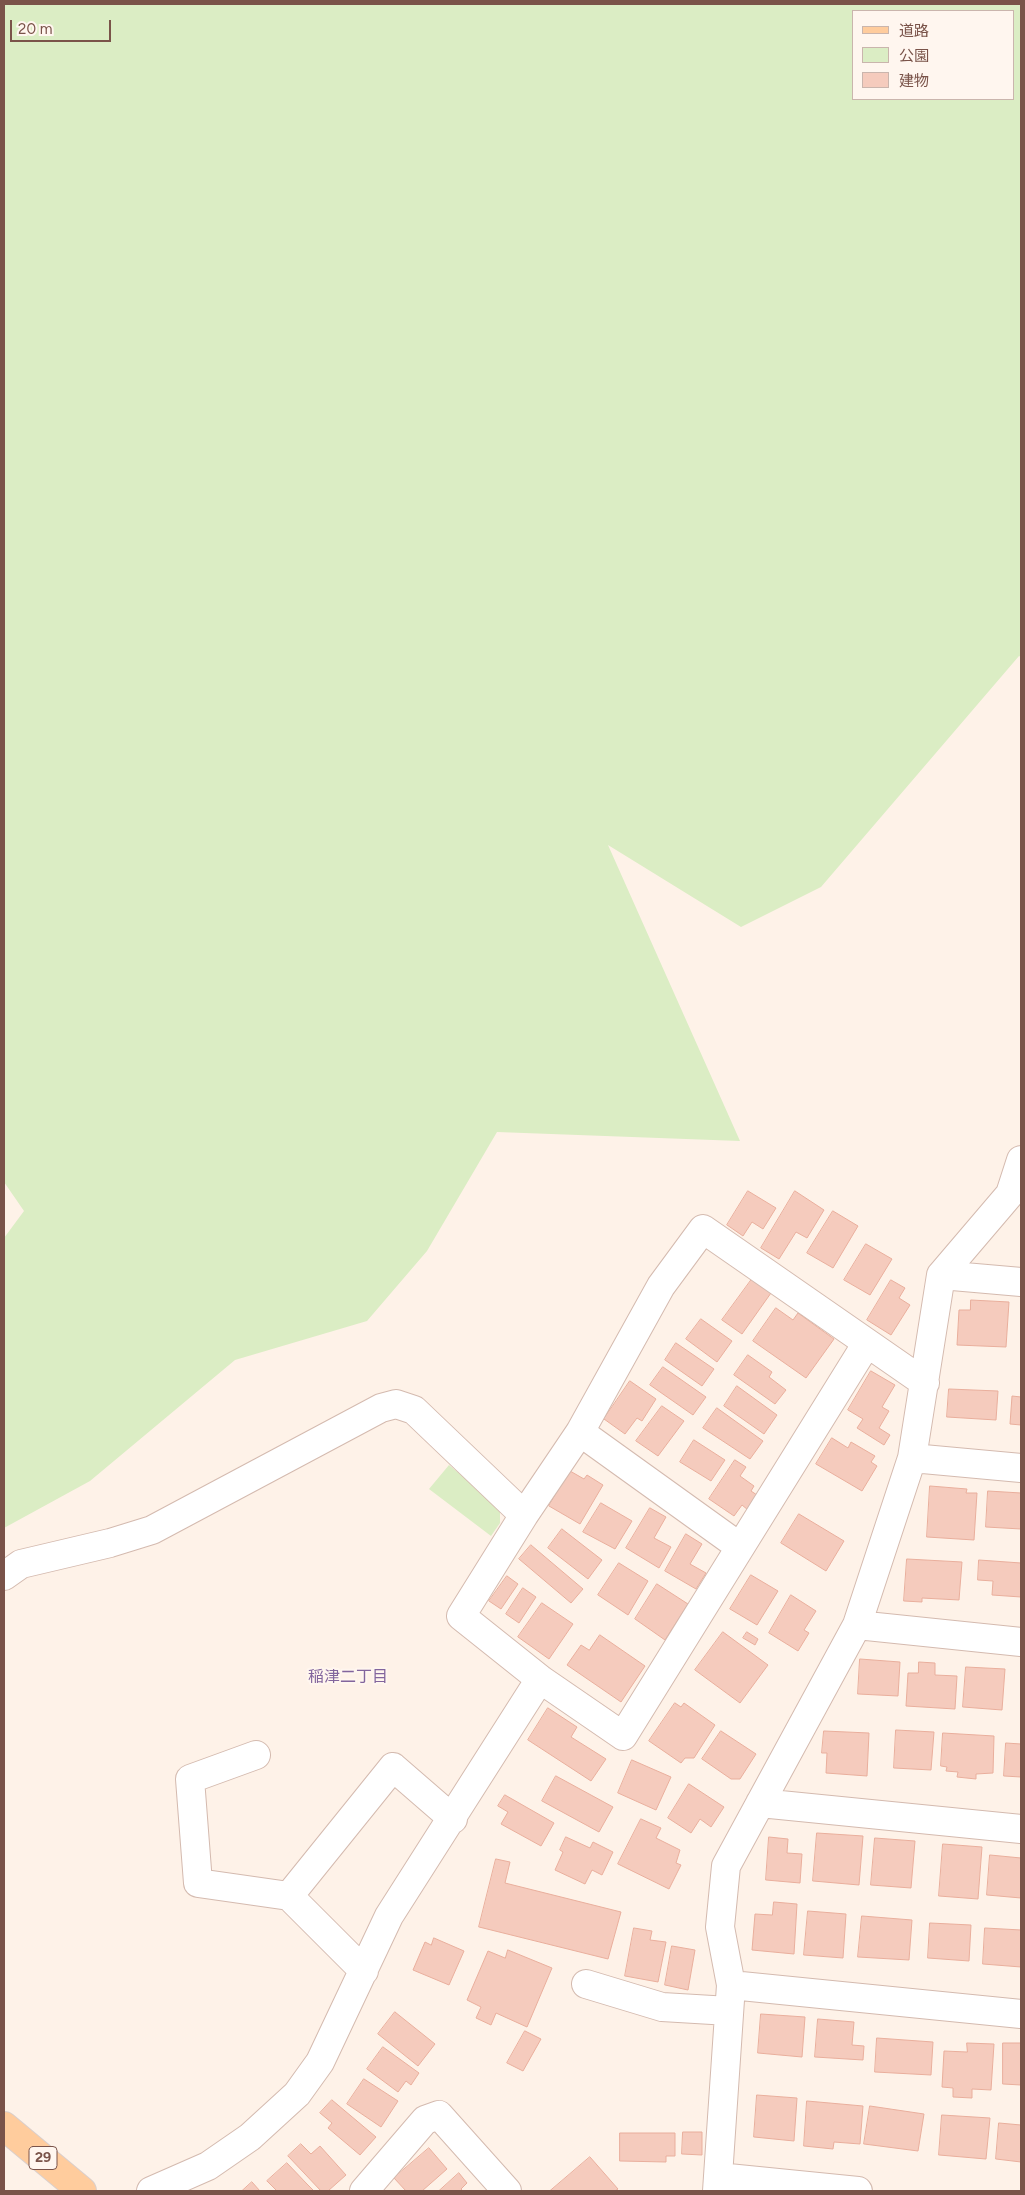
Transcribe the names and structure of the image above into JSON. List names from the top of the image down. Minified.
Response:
{"streets":{"main road":["29"]},"districts":["稲津二丁目"],"legend":["道路","公園","建物"],"scale_bar":"20 m"}
